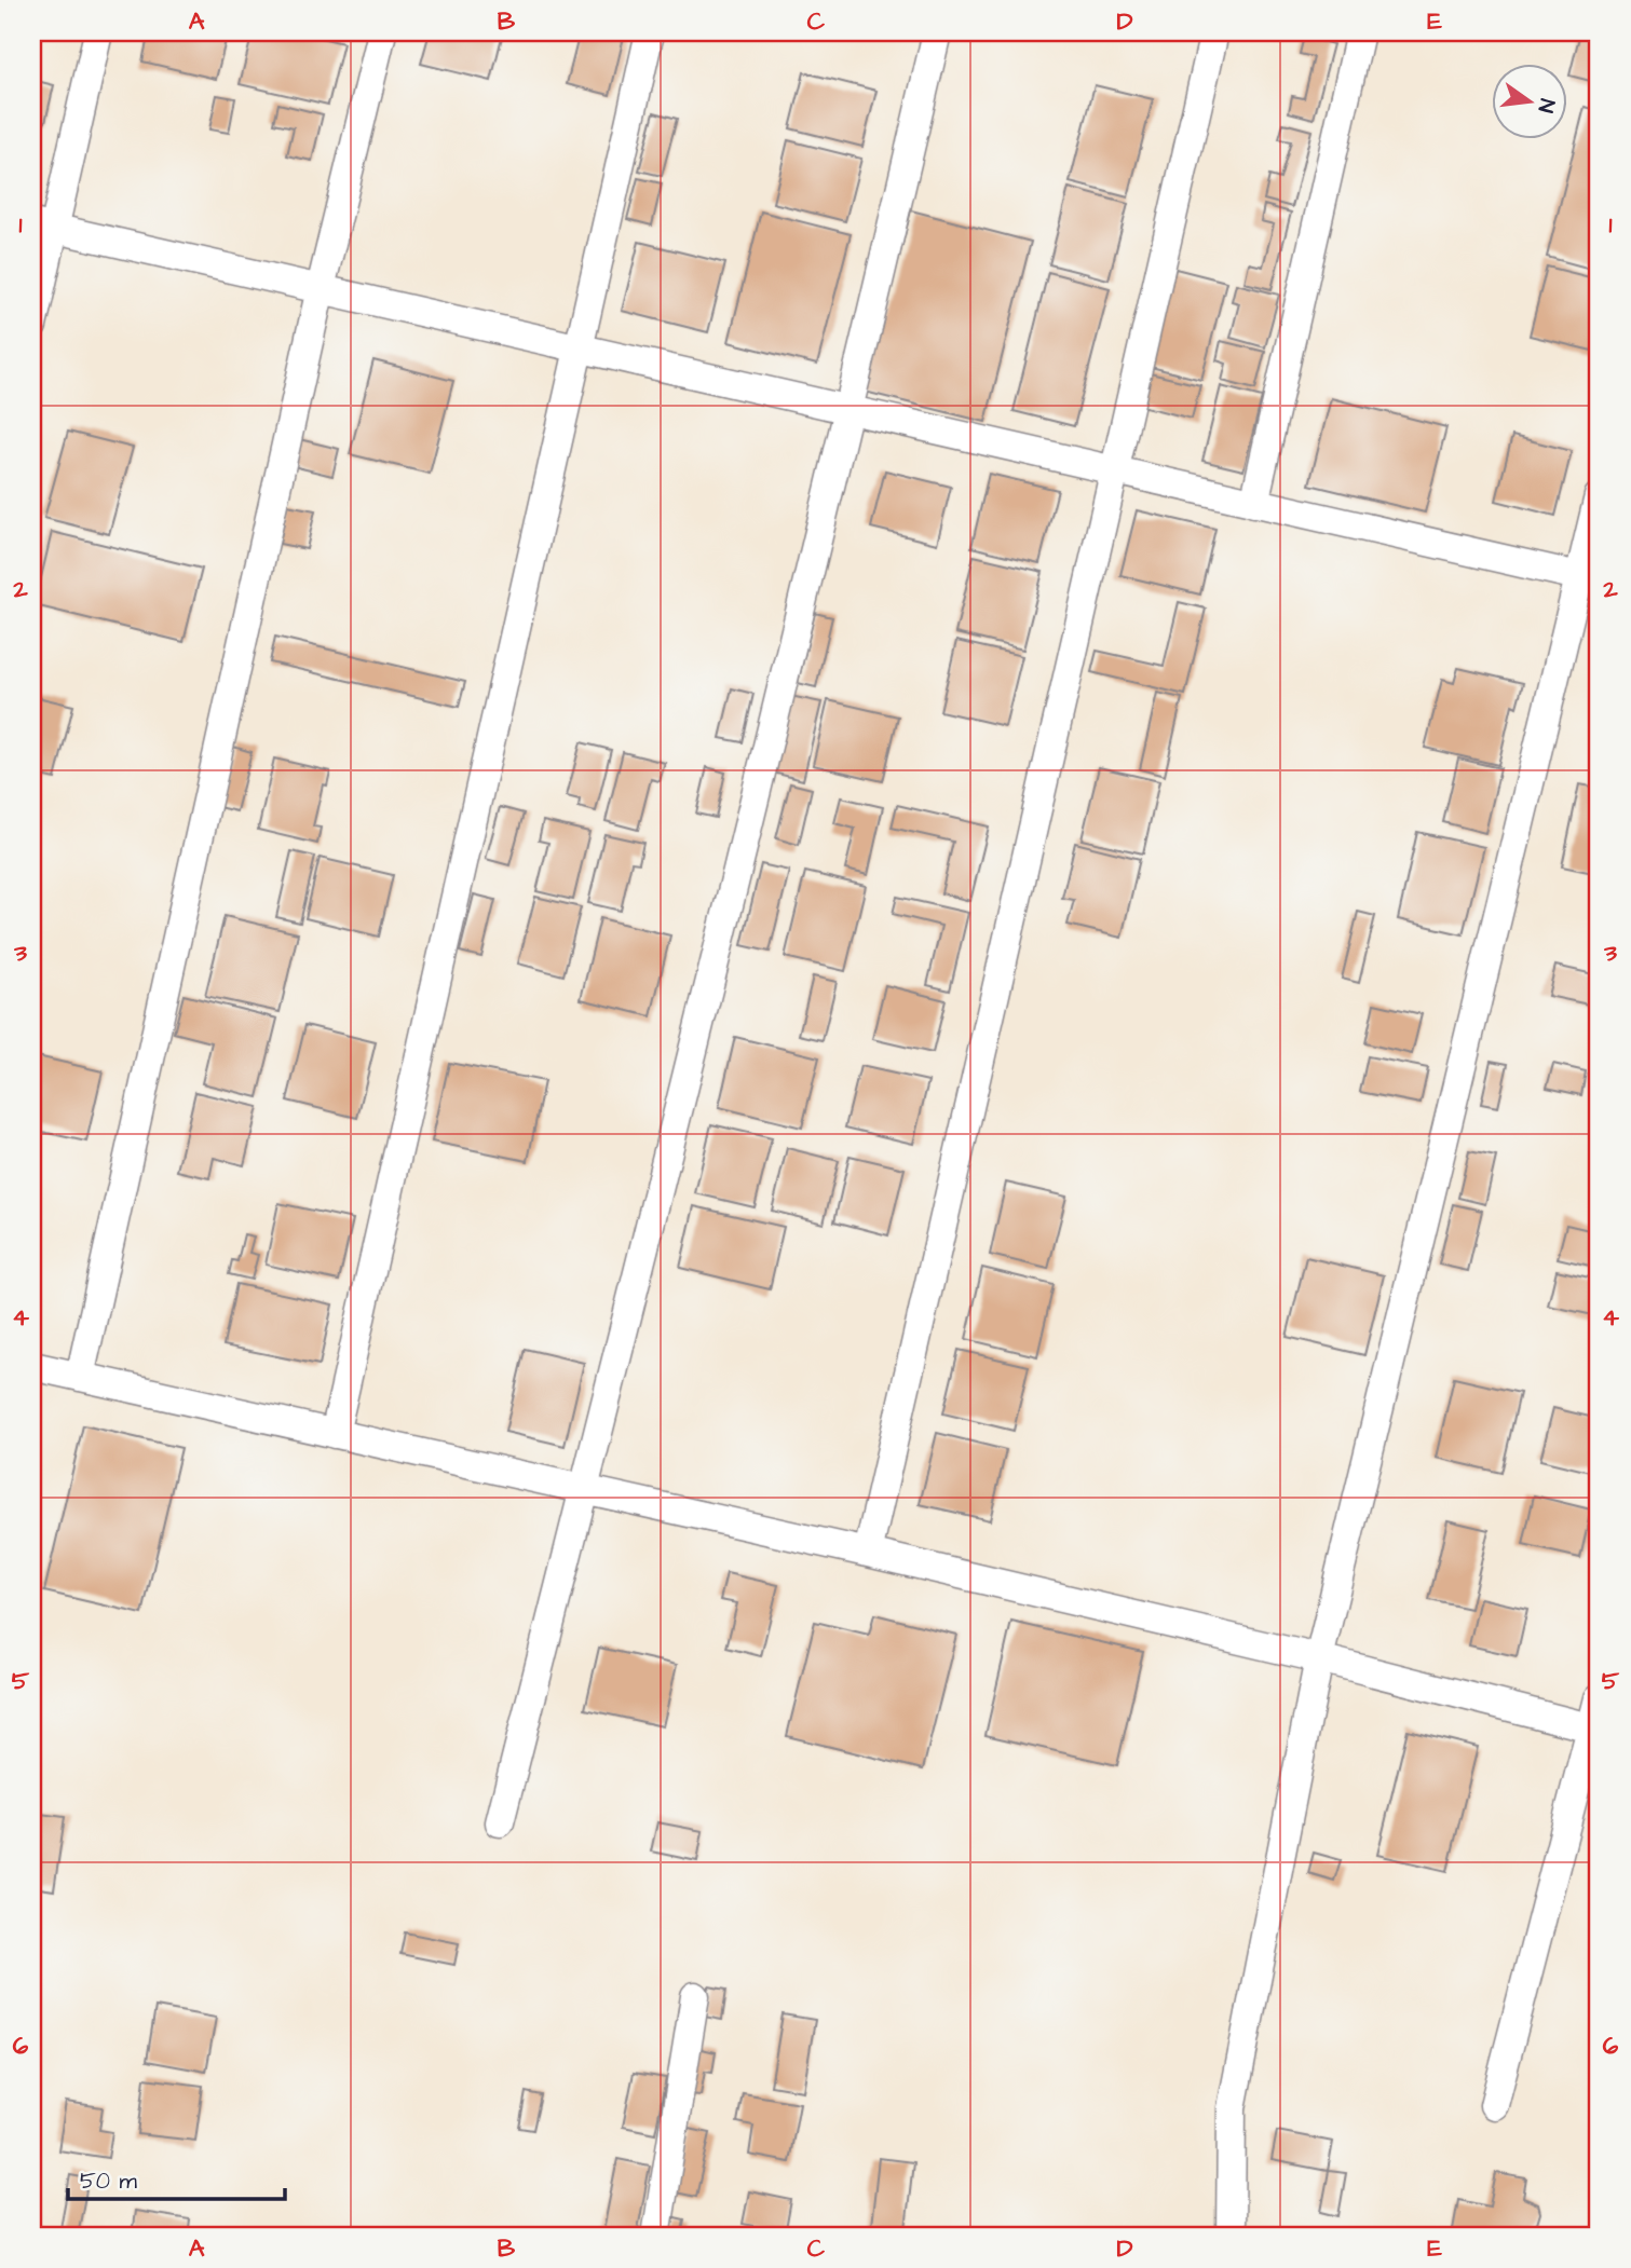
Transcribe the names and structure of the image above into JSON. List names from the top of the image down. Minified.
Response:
{"scale_bar":"50 m","north":"right","grid":{"columns":["A","B","C","D","E"],"rows":["1","2","3","4","5","6"]}}
